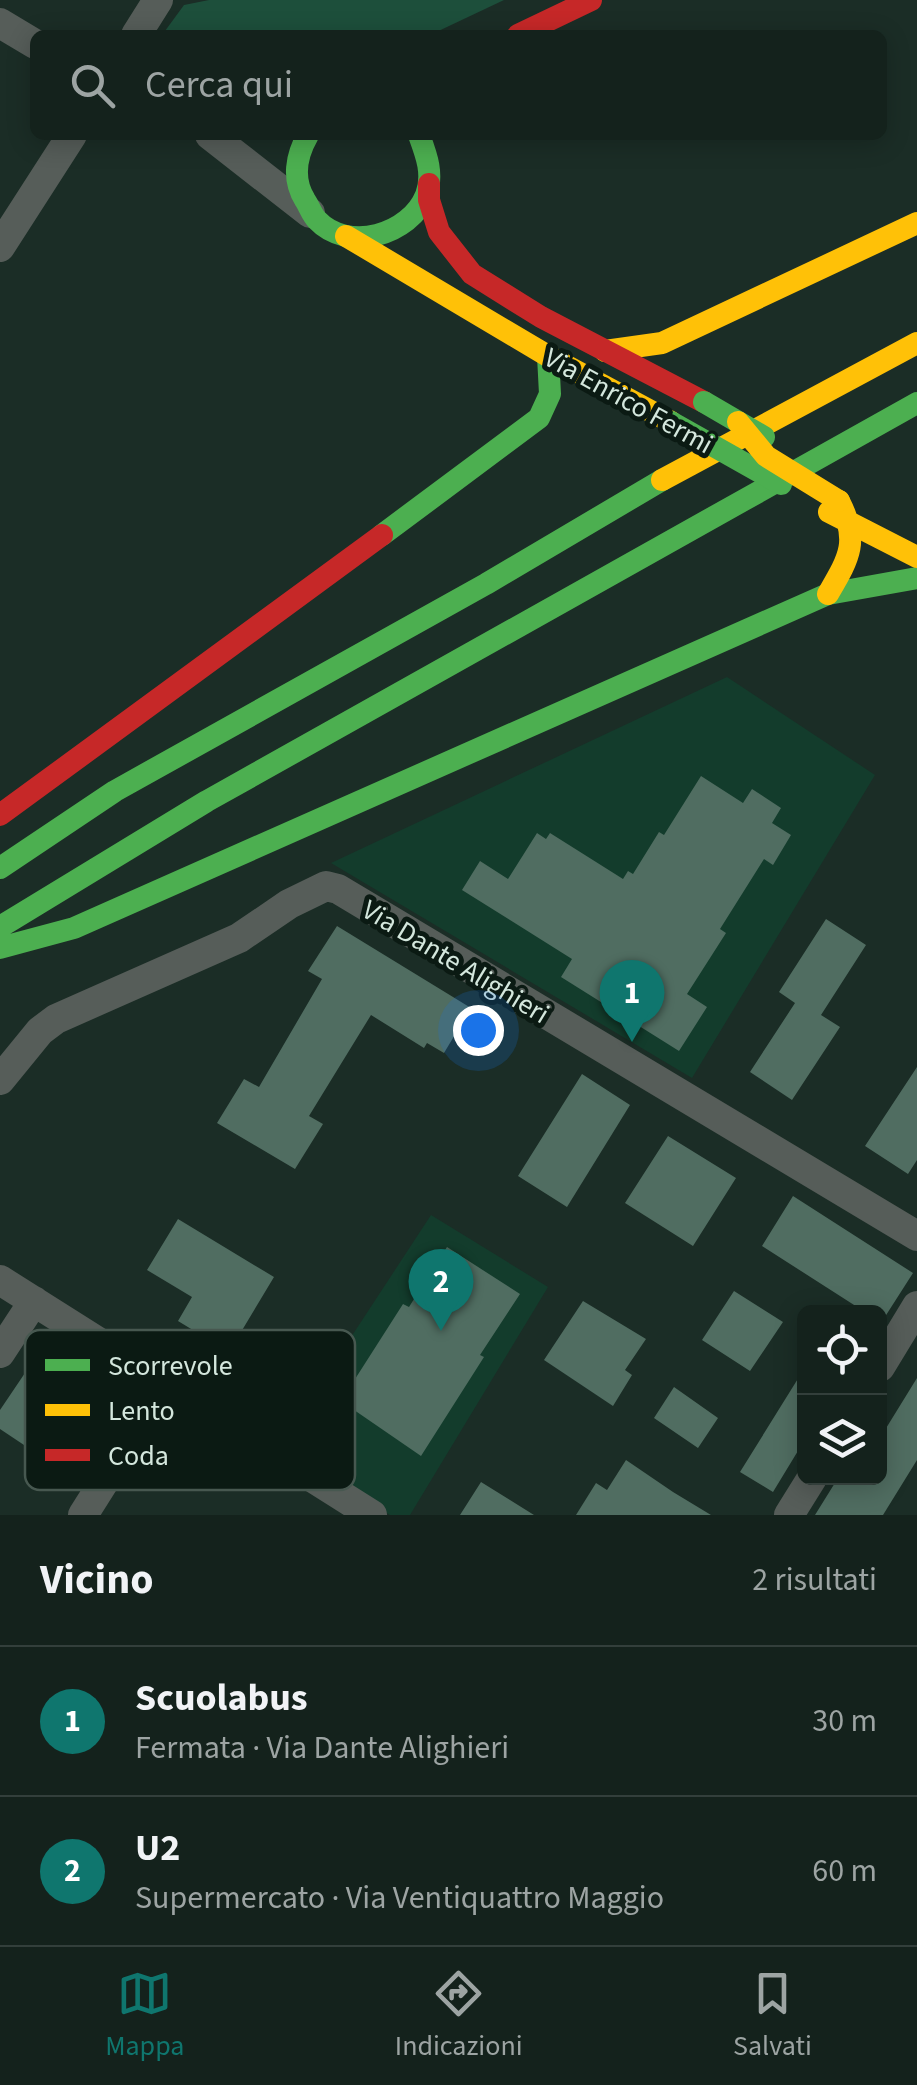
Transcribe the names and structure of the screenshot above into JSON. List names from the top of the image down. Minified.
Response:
{"streets":{"main road":["Via Enrico Fermi"],"street":["Via Dante Alighieri"]},"legend":["Scorrevole","Lento","Coda"],"page":{"search":"Cerca qui","pins":["1","2"],"heading":["Vicino","2 risultati"],"list":[{"mark":"1","name":"Scuolabus","note":"Fermata · Via Dante Alighieri","value":"30 m"},{"mark":"2","name":"U2","note":"Supermercato · Via Ventiquattro Maggio","value":"60 m"}],"nav":["Mappa","Indicazioni","Salvati"]}}
